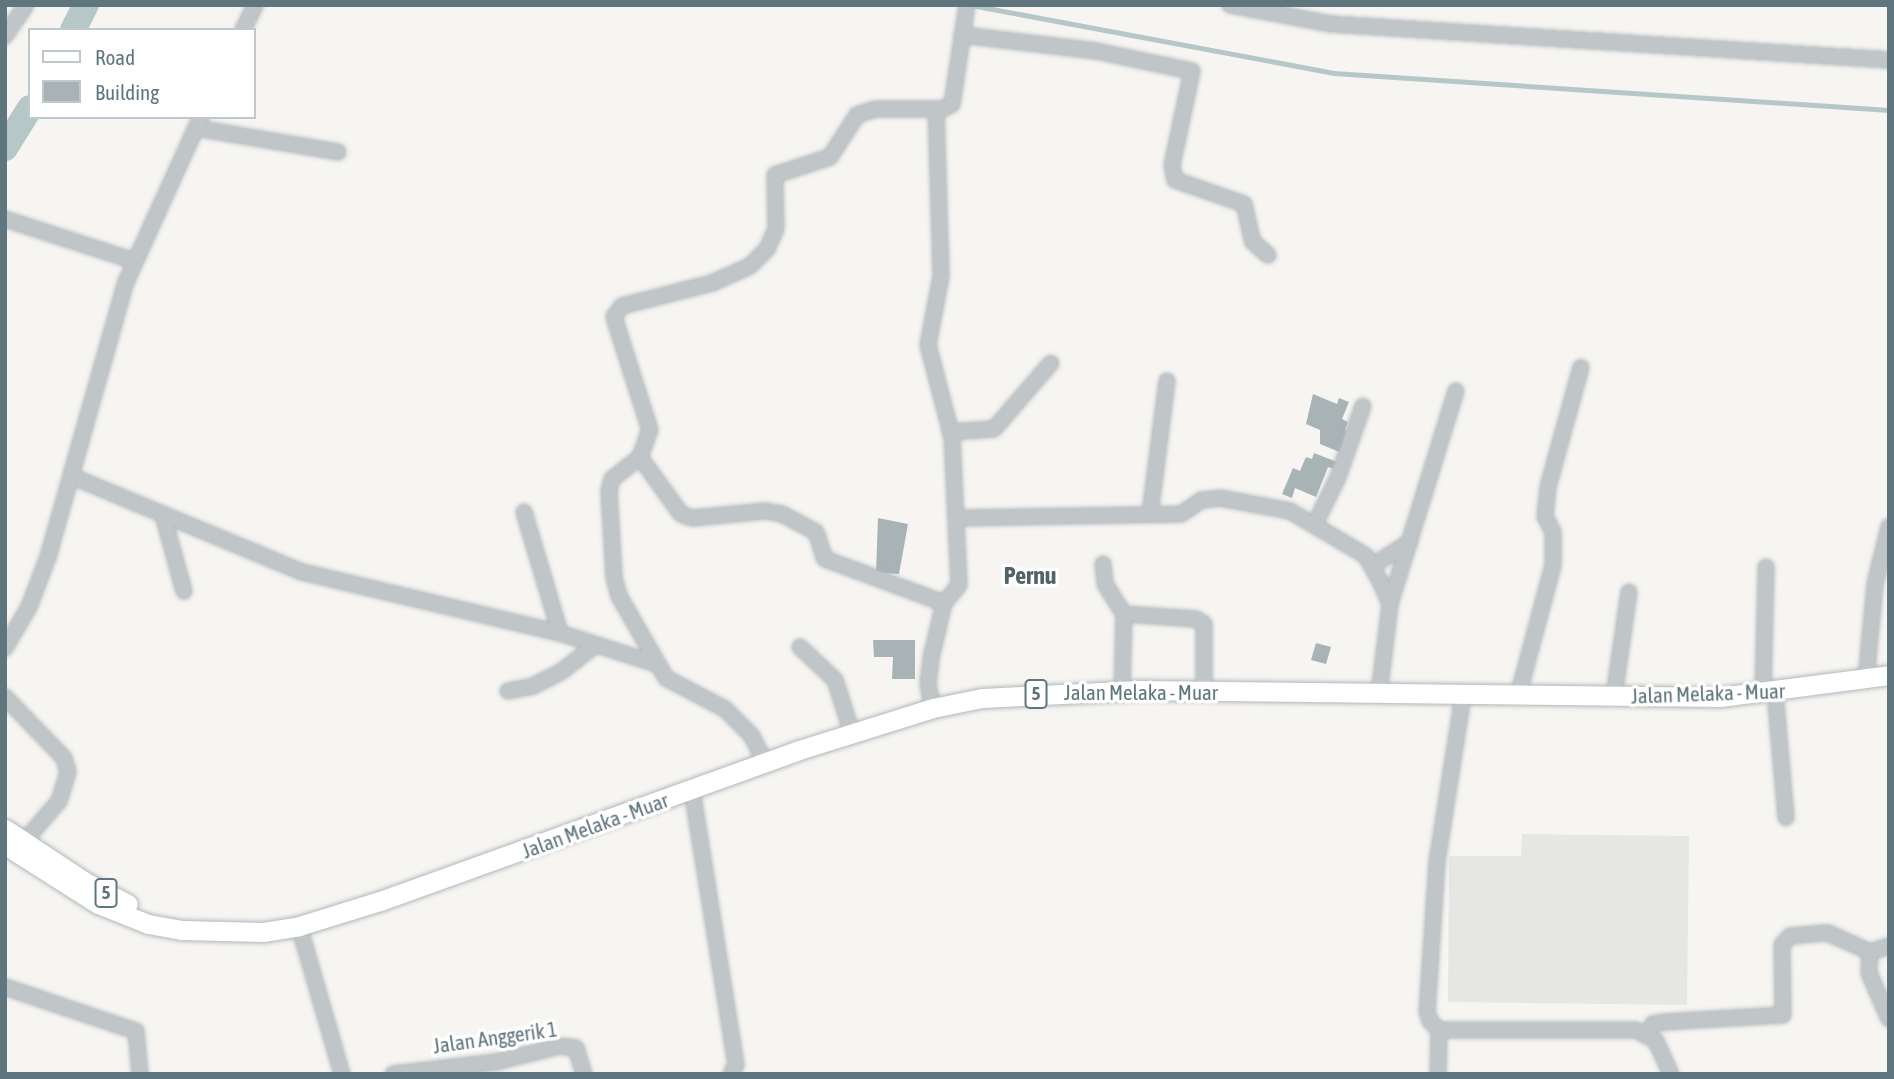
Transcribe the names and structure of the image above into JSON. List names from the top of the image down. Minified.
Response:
{"streets":{"main road":["Jalan Melaka - Muar","5"],"street":["Jalan Anggerik 1"]},"districts":["Pernu"],"legend":["Road","Building"]}
